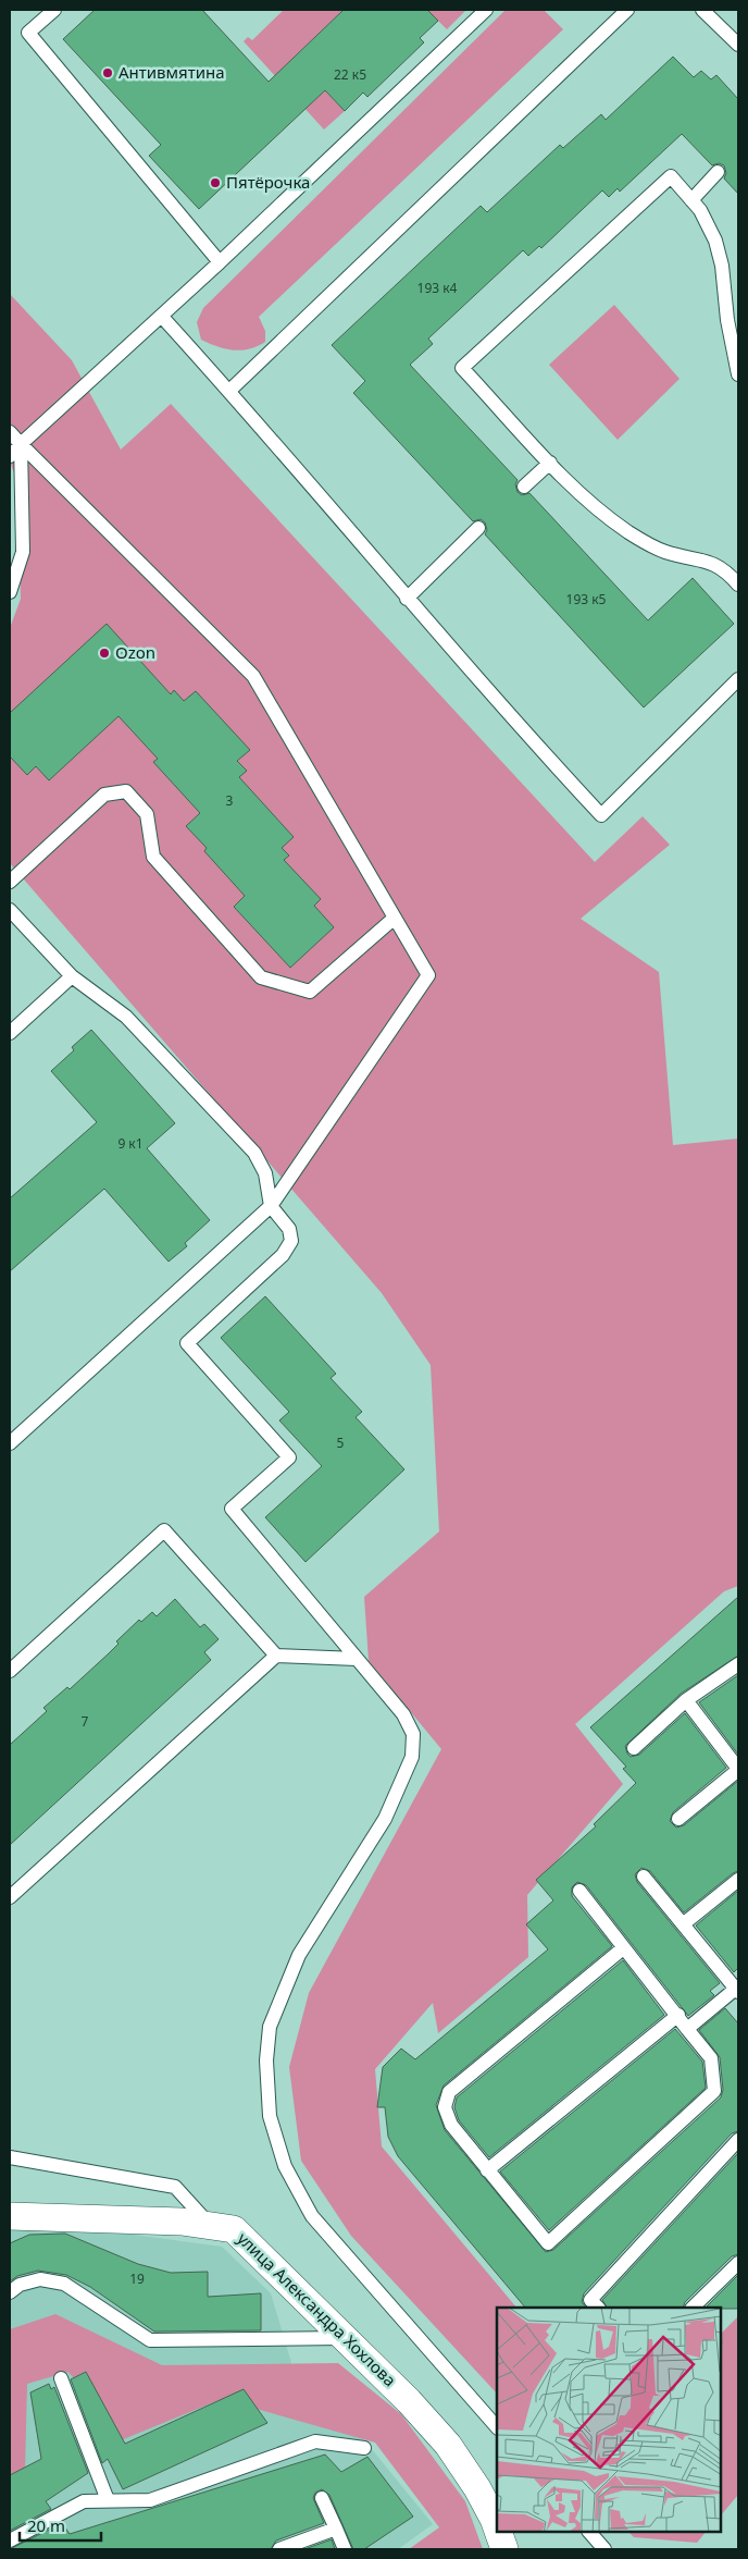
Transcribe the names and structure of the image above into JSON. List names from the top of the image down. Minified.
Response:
{"streets":{"street":["улица Александра Хохлова"]},"places":["Антивмятина","Пятёрочка","Ozon"],"house_numbers":["22 к5","193 к4","193 к5","3","9 к1","5","7","19"],"scale_bar":"20 m"}
